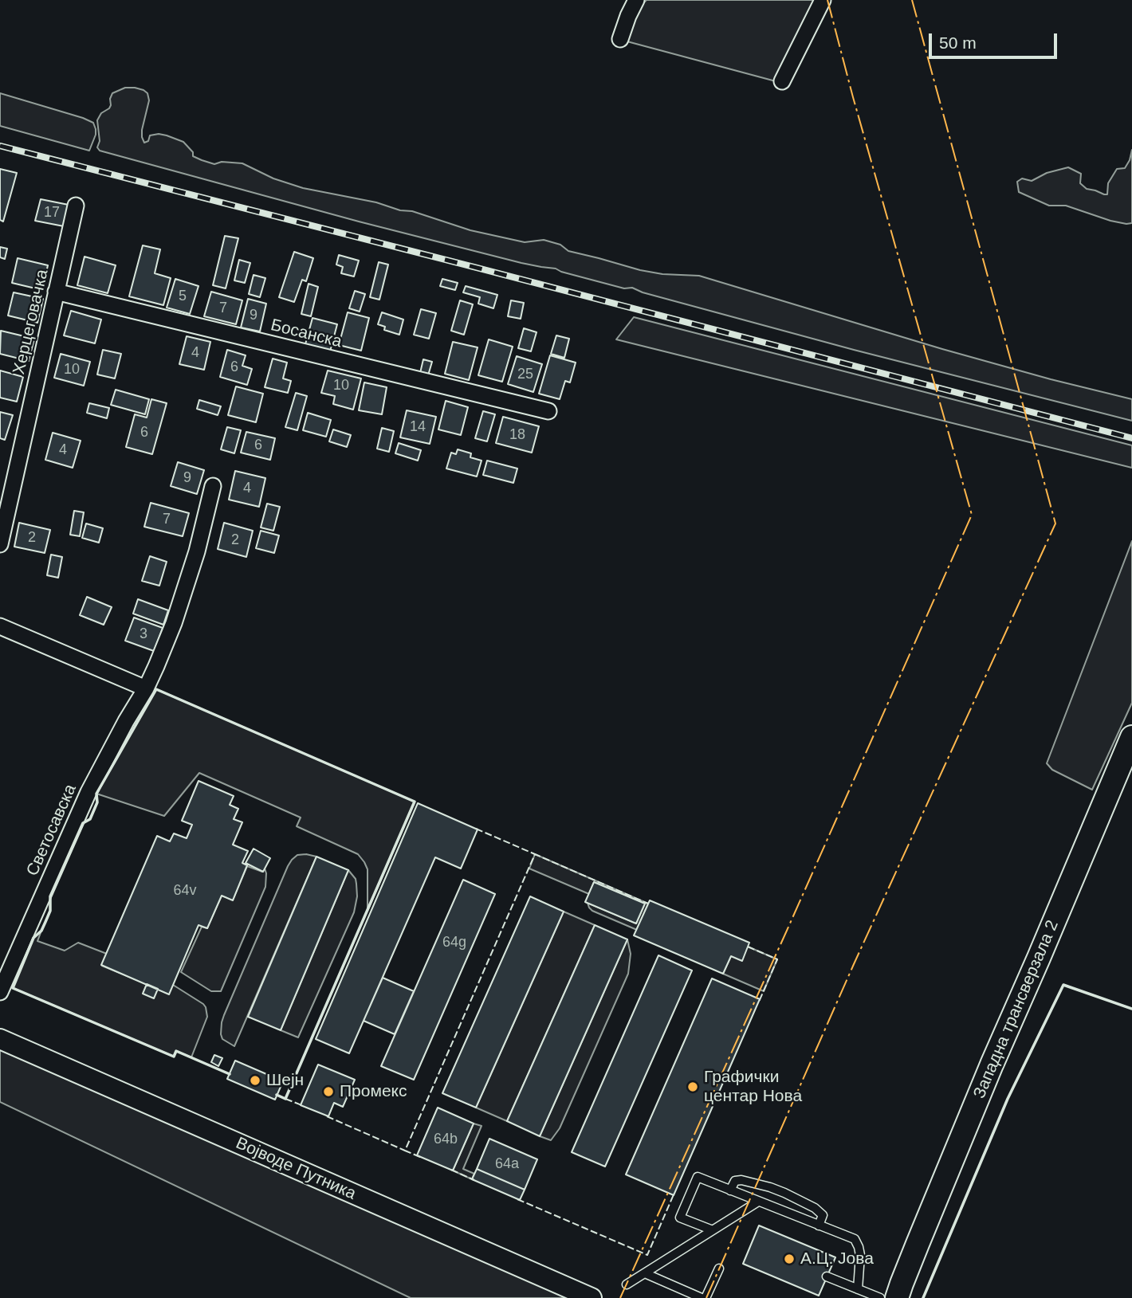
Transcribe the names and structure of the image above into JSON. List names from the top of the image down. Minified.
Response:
{"streets":{"main road":["Западна трансверзала 2"],"street":["Херцеговачка","Босанска","Светосавска","Војводе Путника"]},"crossings":[["Херцеговачка","Босанска"]],"places":["Шејн","Графички центар Нова","Промекс","А.Ц. Јова"],"house_numbers":["17","5","7","9","4","6","10","25","10","14","6","18","6","4","9","4","7","2","2","3","64v","64g","64b","64a"],"scale_bar":"50 m"}
